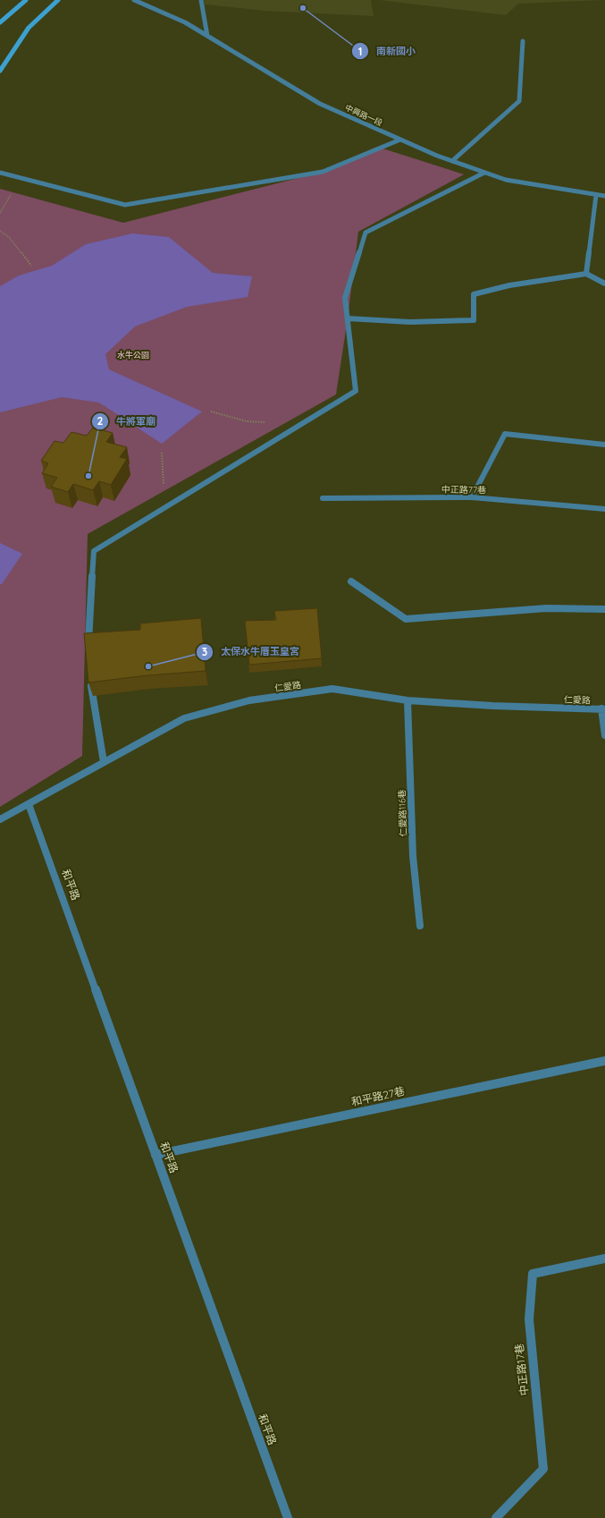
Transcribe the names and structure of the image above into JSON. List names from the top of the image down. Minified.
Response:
{"streets":{"street":["中興路一段","中正路77巷","仁愛路","仁愛路116巷","和平路","和平路27巷","中正路17巷"]},"crossings":[["仁愛路","仁愛路116巷"],["仁愛路","和平路"],["和平路","和平路27巷"]],"parks":["水牛公園"],"places":["南新國小","牛將軍廟","太保水牛厝玉皇宮"]}
